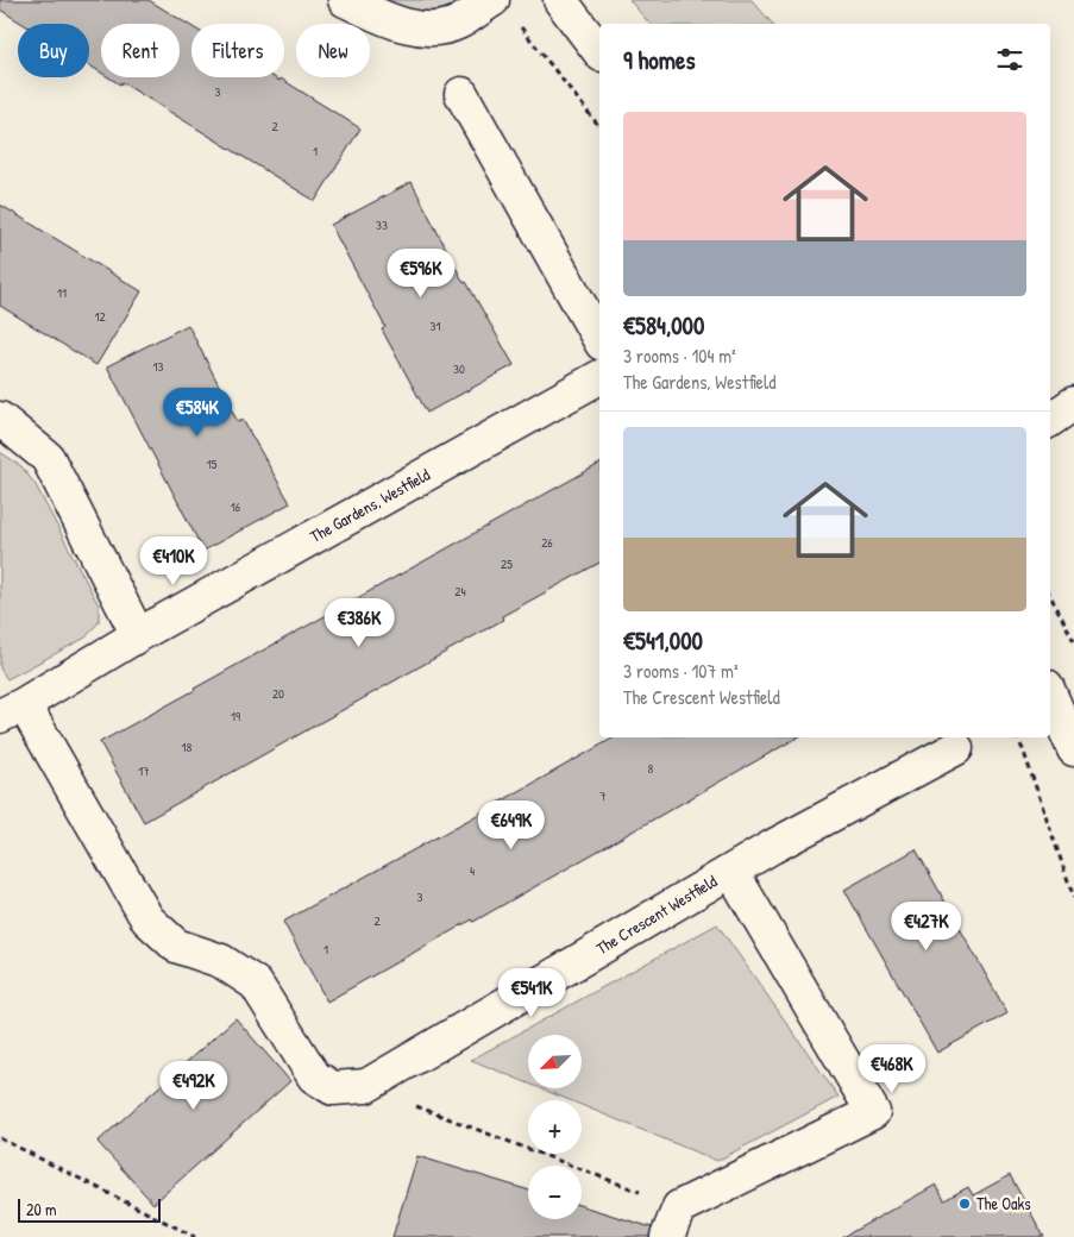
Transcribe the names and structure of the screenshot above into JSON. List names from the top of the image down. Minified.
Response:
{"streets":{"street":["The Gardens, Westfield","The Crescent Westfield"]},"crossings":[["The Gardens, Westfield","The Crescent Westfield"]],"places":["The Oaks"],"house_numbers":["3","2","1","33","11","12","31","13","30","15","16","26","25","24","20","19","18","8","17","7","4","3","2","1"],"scale_bar":"20 m","north":"bottom left","page":{"chip":["Buy","Rent","Filters","New"],"heading":"9 homes","list":[{"name":"€584,000","note":"3 rooms · 104 m² · The Gardens, Westfield"},{"name":"€541,000","note":"3 rooms · 107 m² · The Crescent Westfield"}],"price":["€596K","€584K","€410K","€386K","€649K","€427K","€541K","€468K","€492K"],"map_buttons":["+","−"],"scale":"20 m"}}
